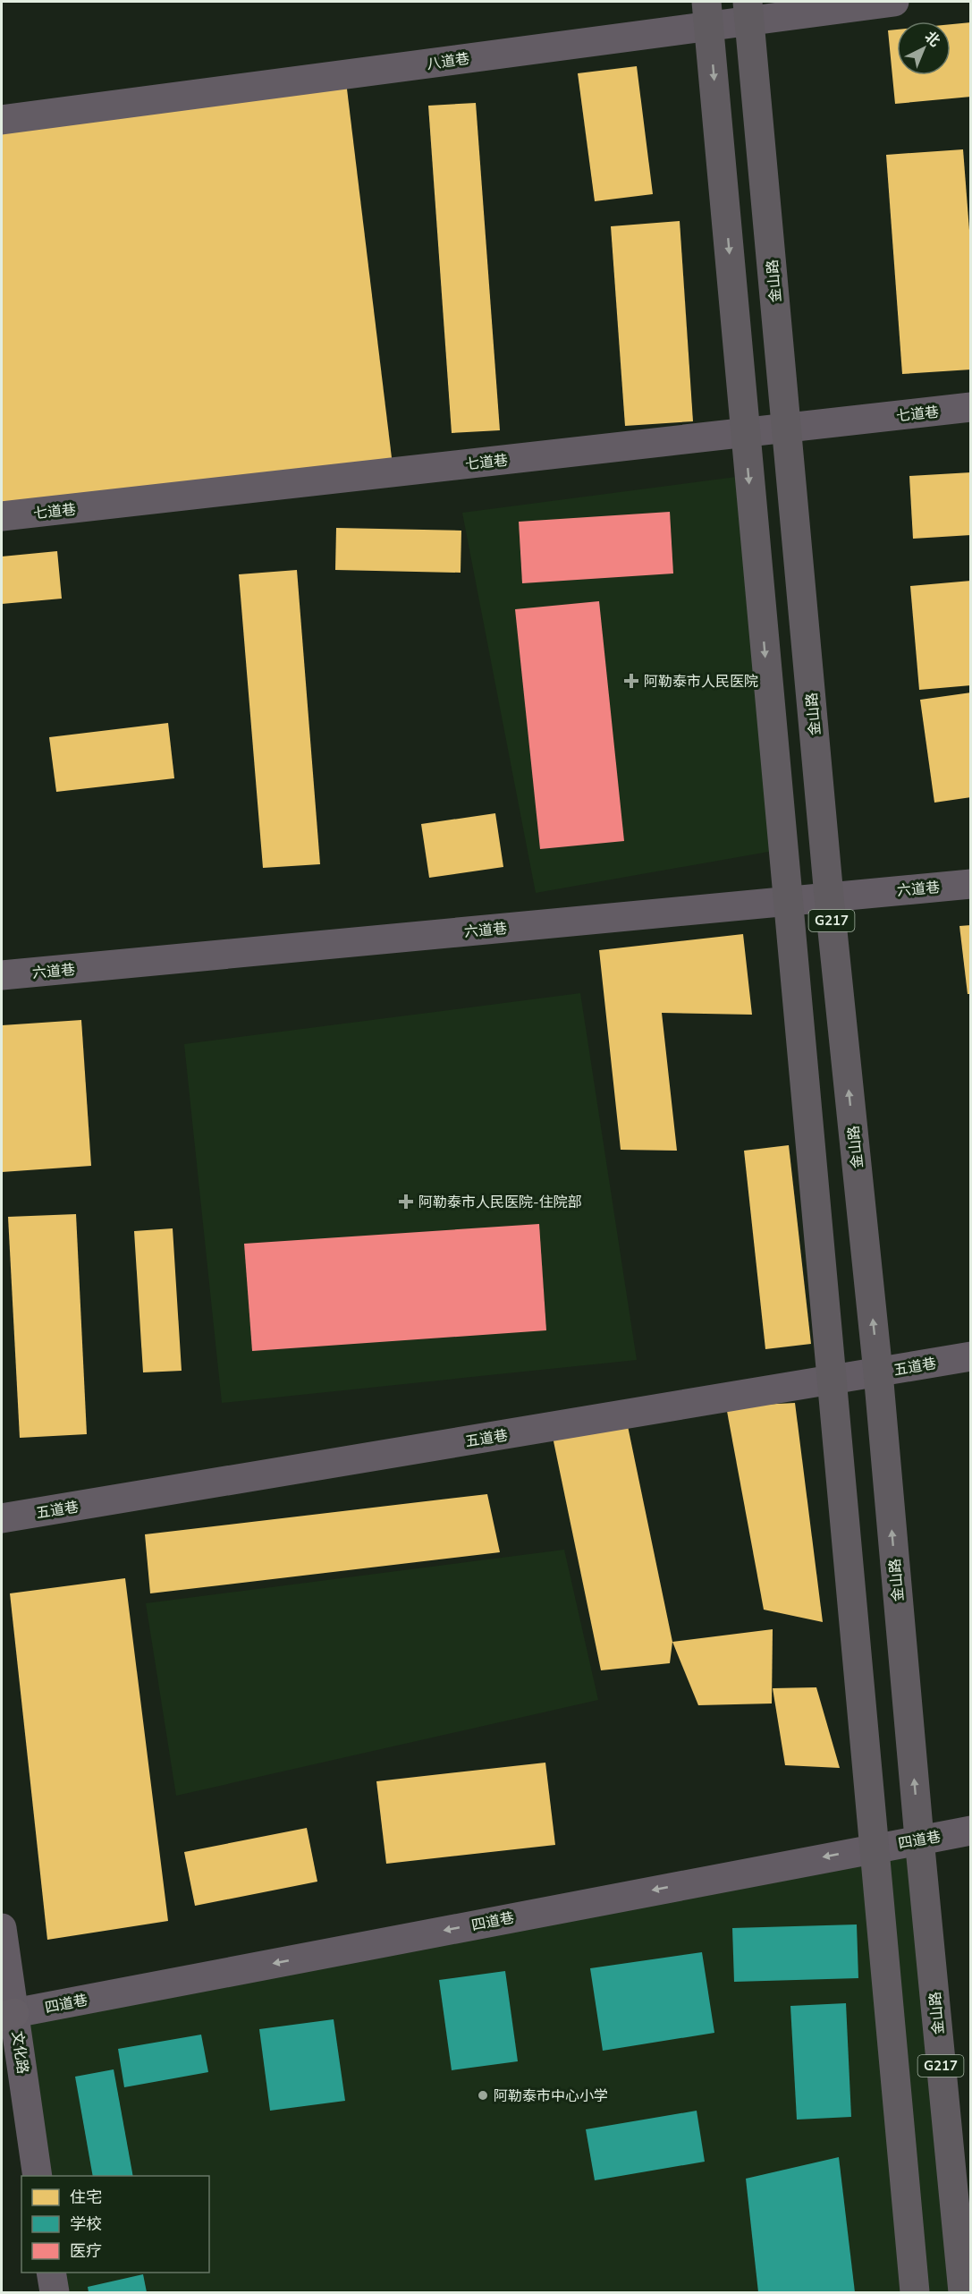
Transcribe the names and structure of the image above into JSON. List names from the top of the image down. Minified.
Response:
{"streets":{"highway":["金山路","G217"],"street":["八道巷","七道巷","六道巷","五道巷","四道巷","文化路"]},"crossings":[["八道巷","金山路"],["金山路","七道巷"],["金山路","六道巷"],["金山路","五道巷"],["金山路","四道巷"],["四道巷","文化路"]],"one_way":["四道巷"],"places":{"health":["阿勒泰市人民医院","阿勒泰市人民医院-住院部"],"other":["阿勒泰市中心小学"]},"legend":["住宅","学校","医疗"],"north":"top right"}
